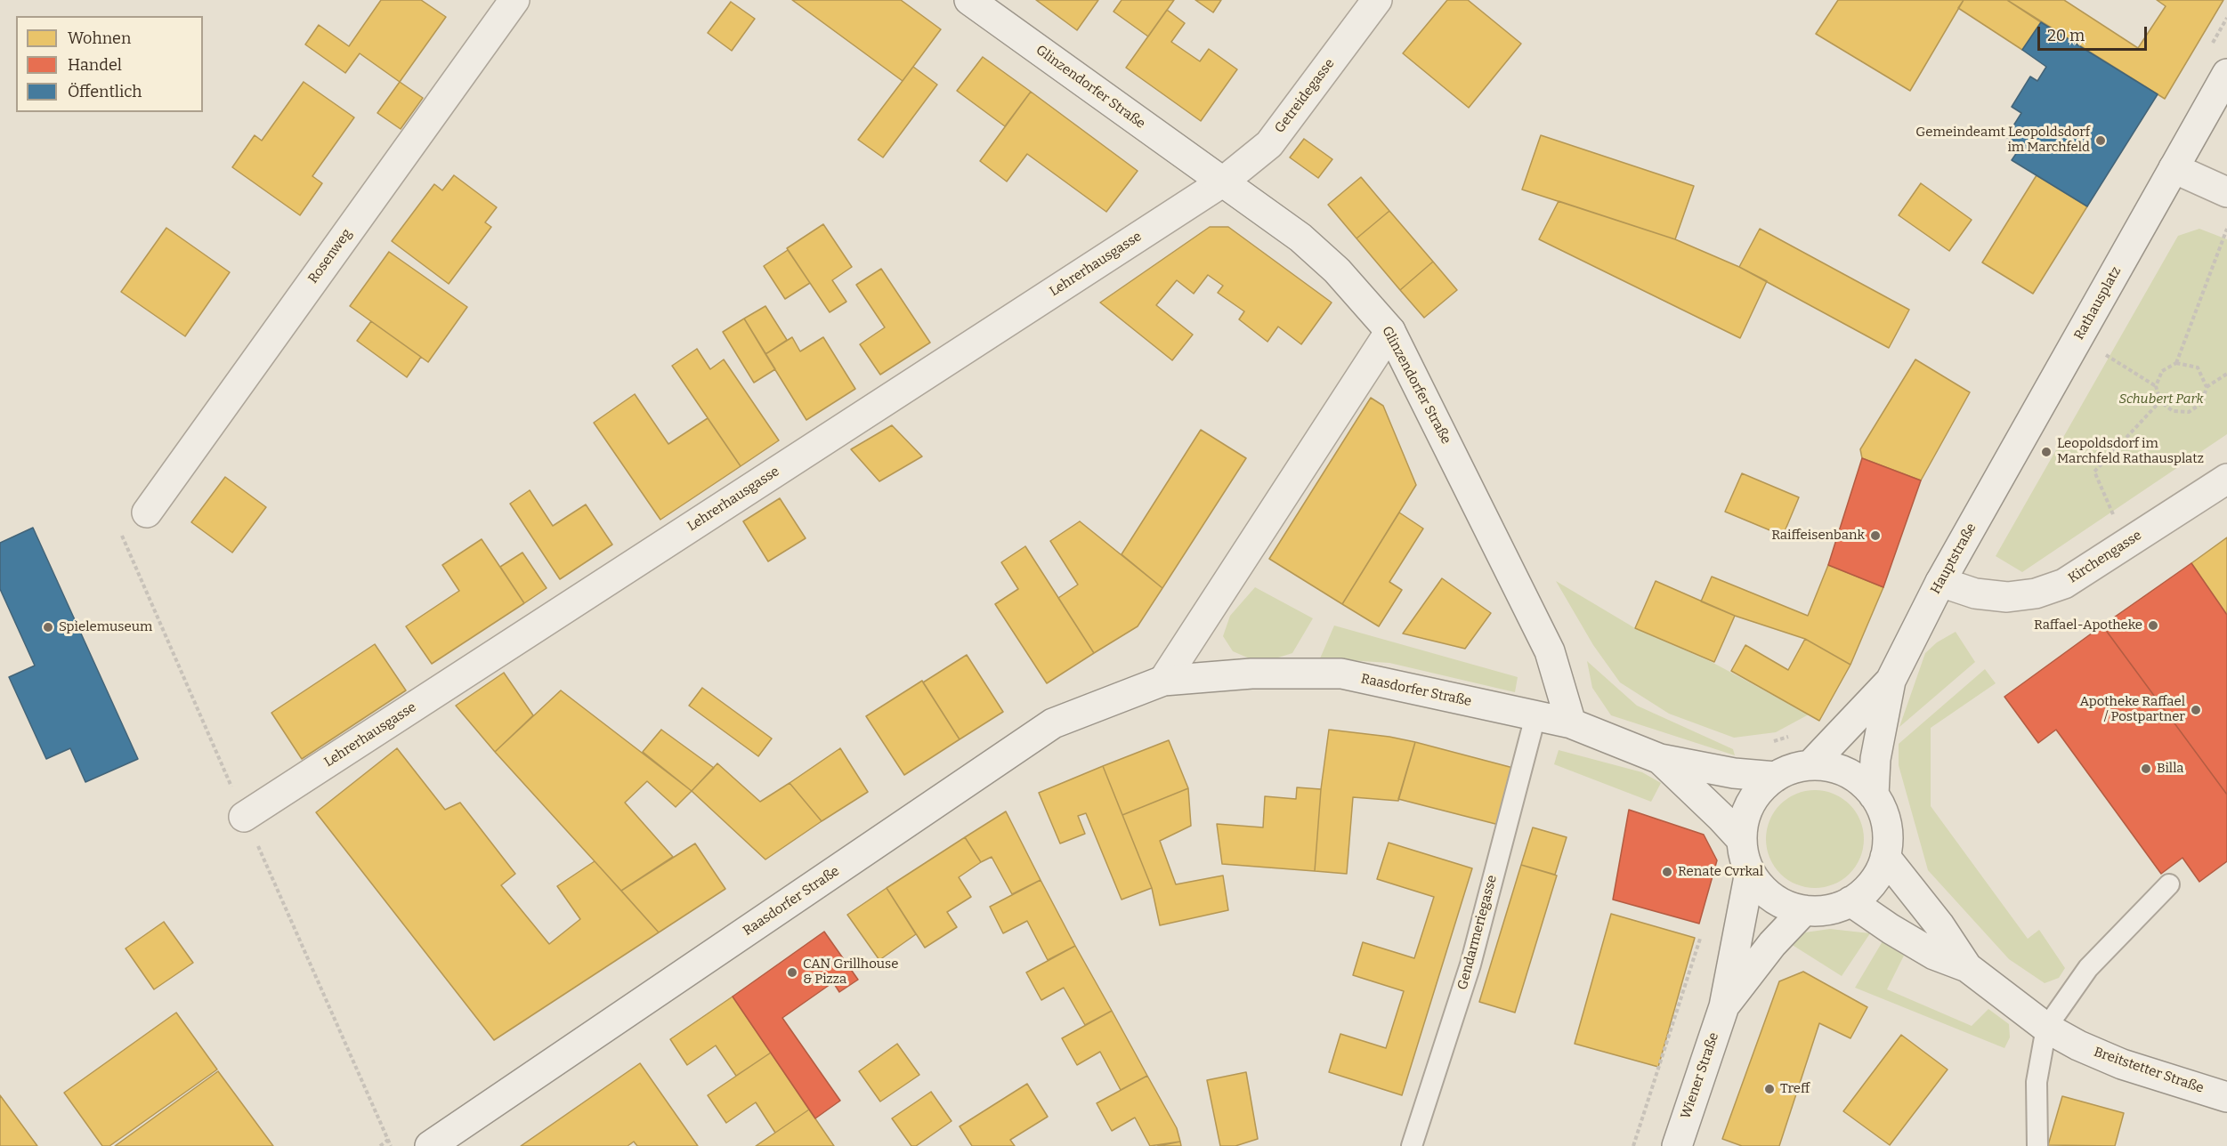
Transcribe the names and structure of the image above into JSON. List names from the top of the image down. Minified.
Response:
{"streets":{"main road":["Glinzendorfer Straße","Getreidegasse","Rosenweg","Lehrerhausgasse","Rathausplatz","Kirchengasse","Hauptstraße","Raasdorfer Straße","Breitstetter Straße","Wiener Straße"],"lane":["Gendarmeriegasse"]},"crossings":[["Glinzendorfer Straße","Getreidegasse"],["Glinzendorfer Straße","Lehrerhausgasse"],["Glinzendorfer Straße","Raasdorfer Straße"],["Getreidegasse","Lehrerhausgasse"],["Rathausplatz","Hauptstraße"],["Kirchengasse","Hauptstraße"],["Hauptstraße","Raasdorfer Straße"],["Hauptstraße","Breitstetter Straße"],["Hauptstraße","Wiener Straße"],["Raasdorfer Straße","Gendarmeriegasse"],["Raasdorfer Straße","Breitstetter Straße"],["Raasdorfer Straße","Wiener Straße"],["Breitstetter Straße","Wiener Straße"]],"parks":["Schubert Park"],"places":["Gemeindeamt Leopoldsdorf im Marchfeld","Leopoldsdorf im Marchfeld Rathausplatz","Raiffeisenbank","Raffael-Apotheke","Spielemuseum","Apotheke Raffael / Postpartner","Billa","Renate Cvrkal","CAN Grillhouse & Pizza","Treff"],"legend":["Wohnen","Handel","Öffentlich"],"scale_bar":"20 m"}
